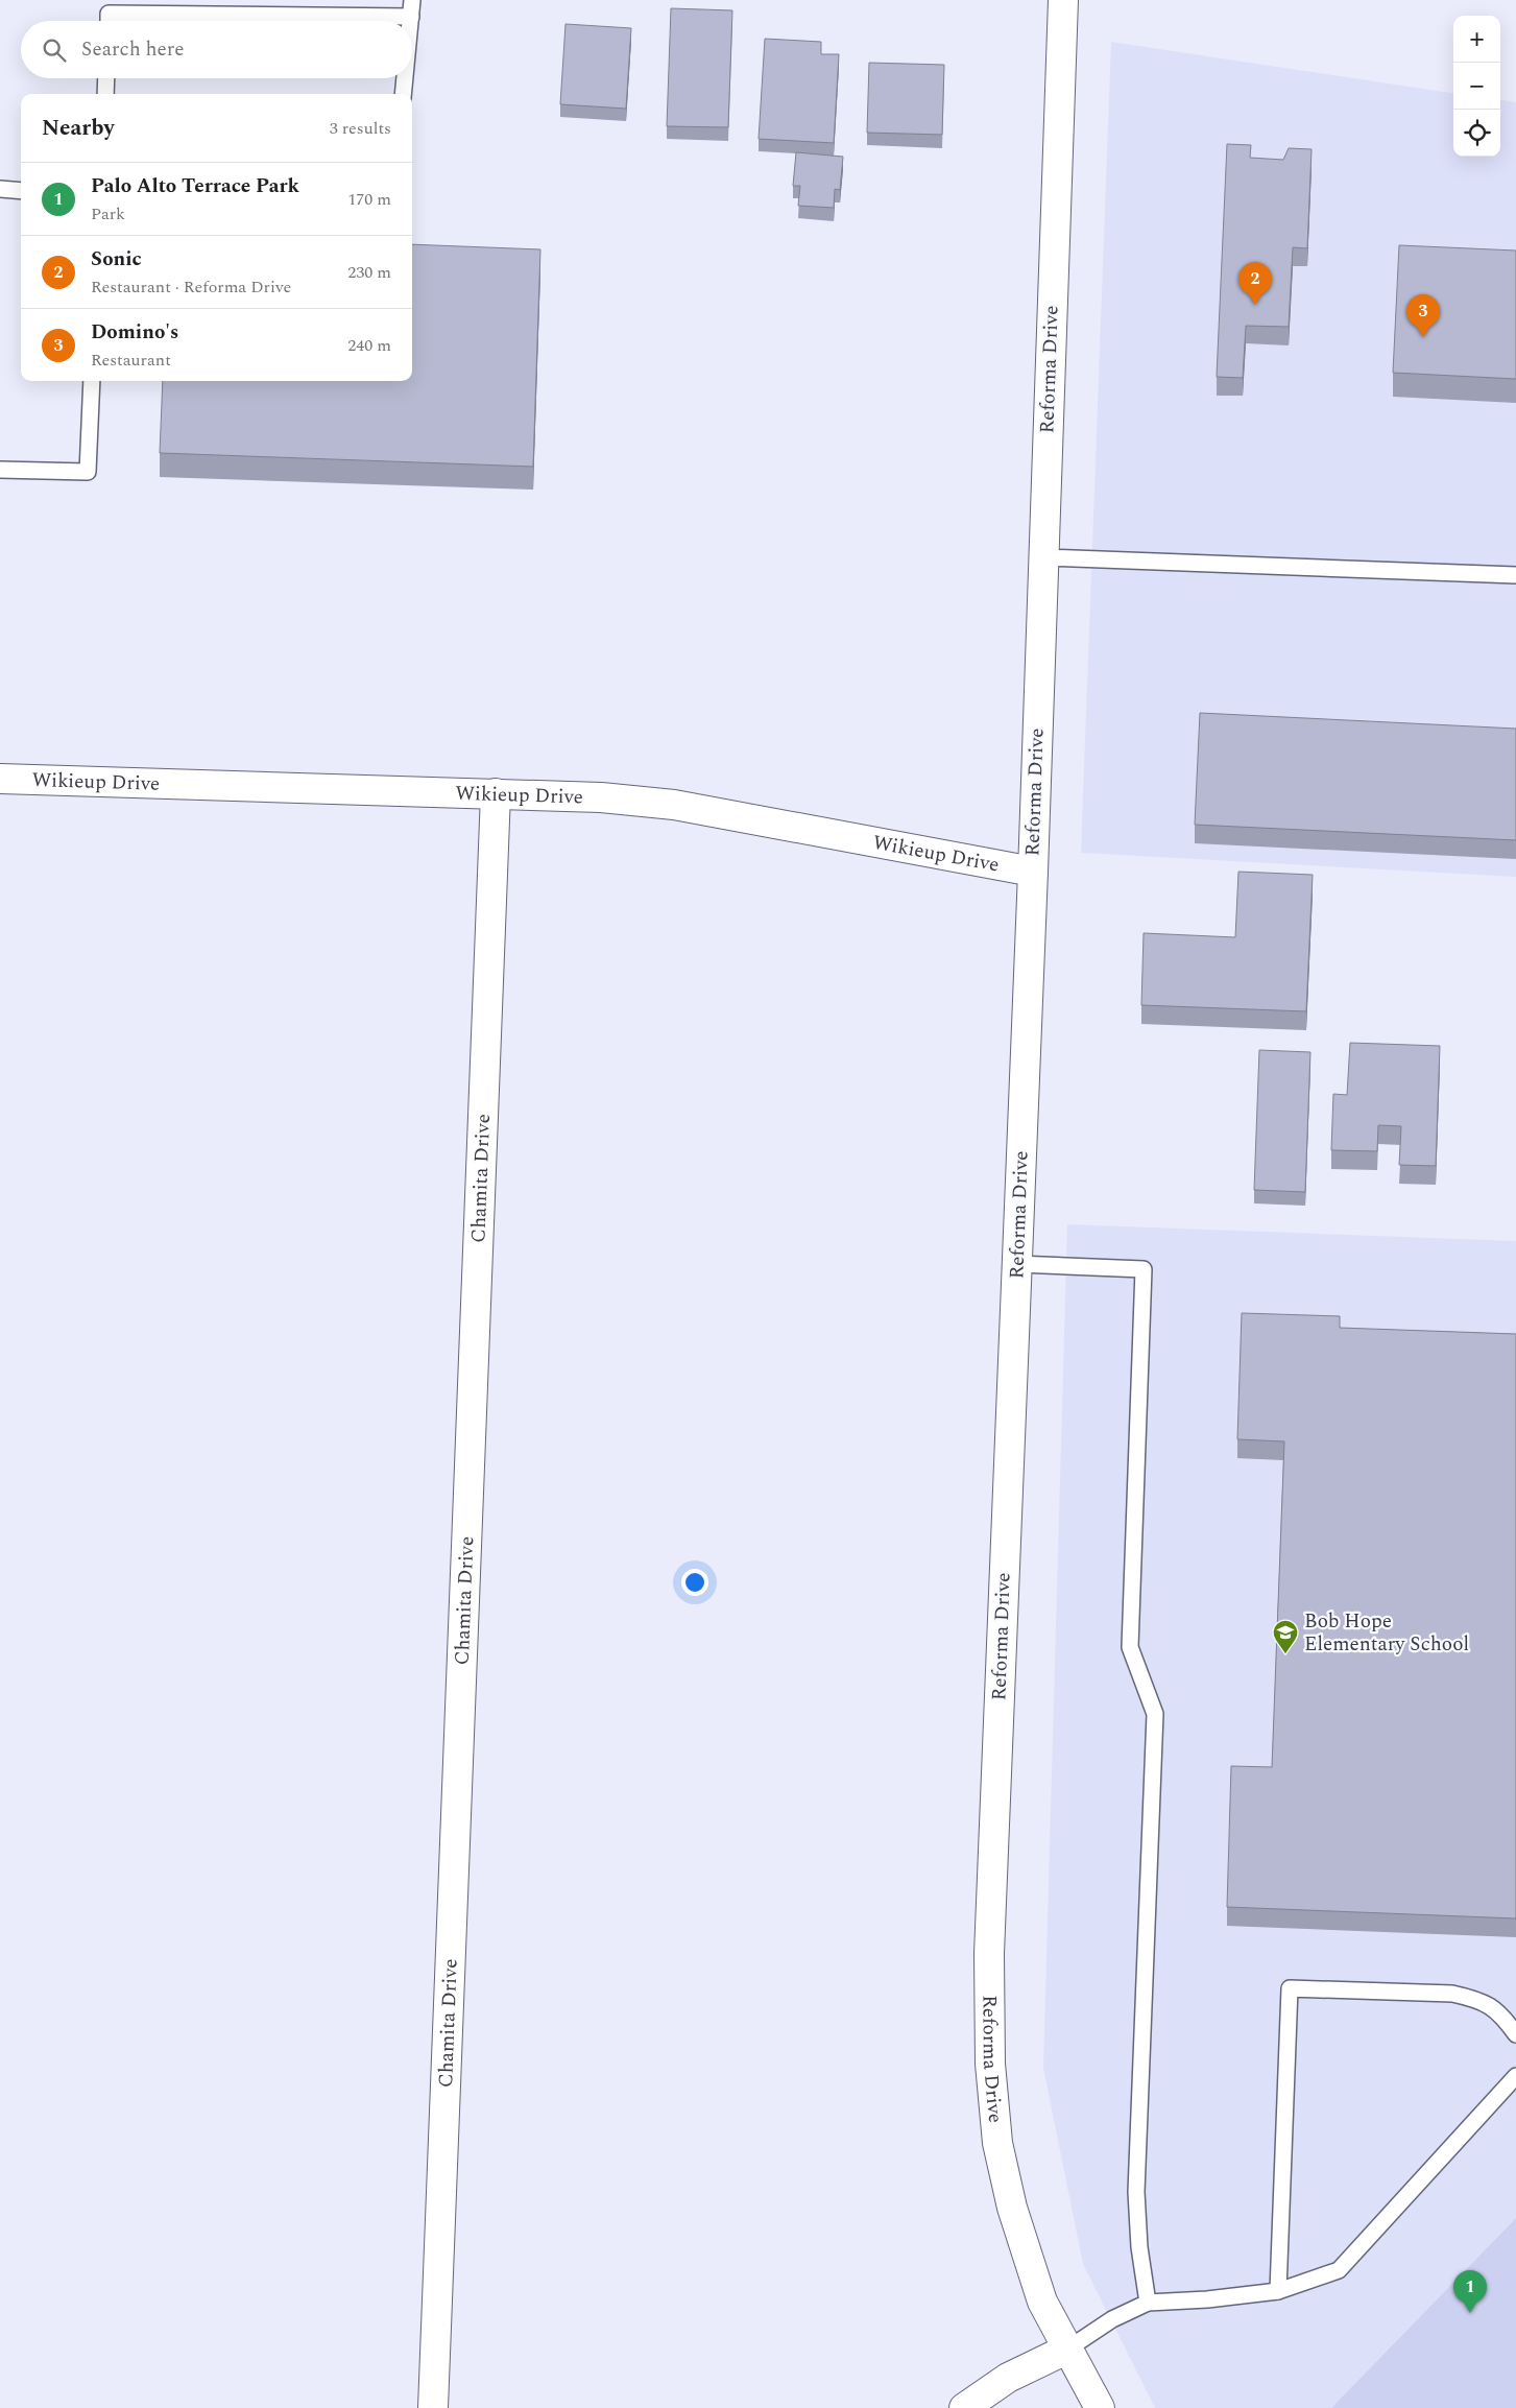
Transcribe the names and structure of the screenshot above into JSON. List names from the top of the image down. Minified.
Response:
{"streets":{"street":["Reforma Drive","Wikieup Drive","Chamita Drive"]},"crossings":[["Reforma Drive","Wikieup Drive"],["Wikieup Drive","Chamita Drive"]],"places":{"school or university":["Bob Hope Elementary School"]},"page":{"map_buttons":["+","−"],"search":"Search here","heading":["Nearby","3 results"],"list":[{"mark":"1","name":"Palo Alto Terrace Park","note":"Park","value":"170 m"},{"mark":"2","name":"Sonic","note":"Restaurant · Reforma Drive","value":"230 m"},{"mark":"3","name":"Domino's","note":"Restaurant","value":"240 m"}],"pins":["2","3","1"]}}
